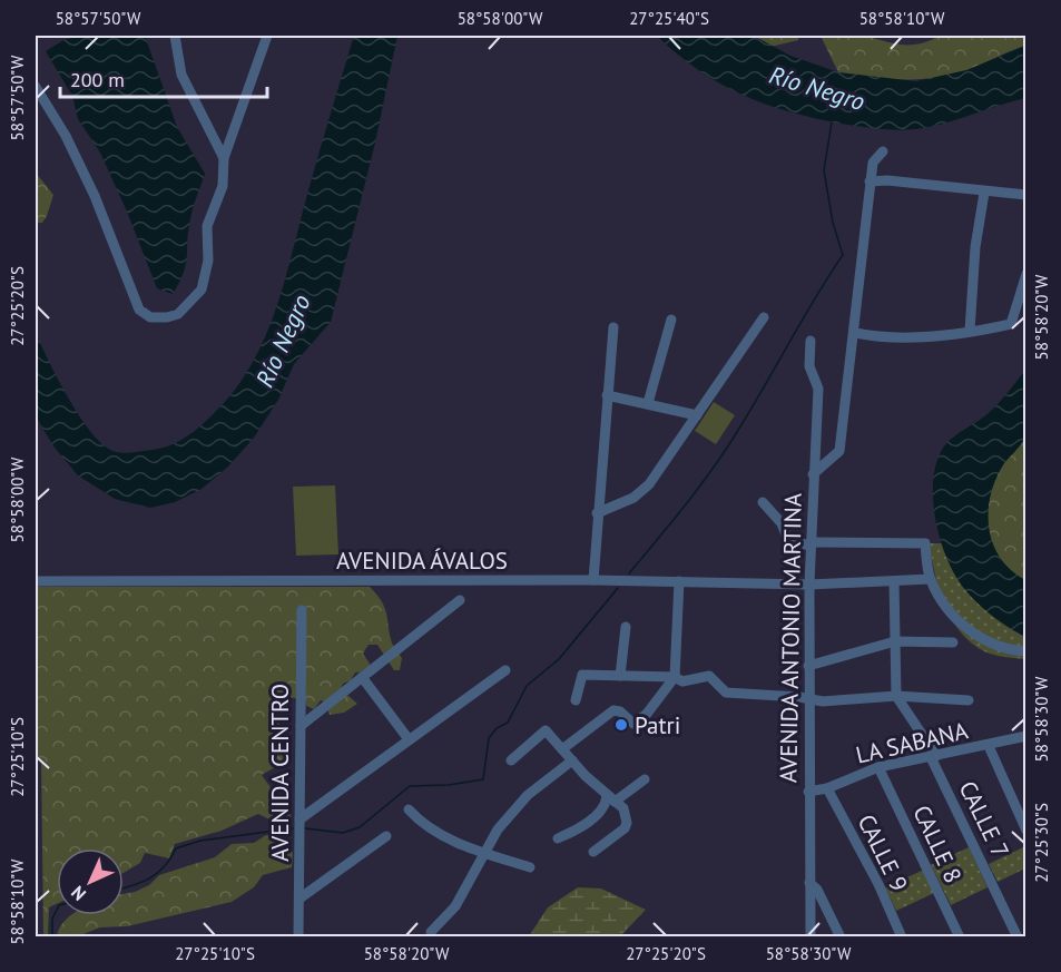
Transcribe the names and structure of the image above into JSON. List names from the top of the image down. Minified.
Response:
{"streets":{"street":["AVENIDA ÁVALOS","AVENIDA ANTONIO MARTINA","LA SABANA","AVENIDA CENTRO","CALLE 7","CALLE 8","CALLE 9"]},"crossings":[["AVENIDA ÁVALOS","AVENIDA ANTONIO MARTINA"],["AVENIDA ANTONIO MARTINA","LA SABANA"],["LA SABANA","CALLE 7"],["LA SABANA","CALLE 8"],["LA SABANA","CALLE 9"]],"water":["Río Negro"],"places":["Patri"],"scale_bar":"200 m","north":"bottom left","coordinates":["58°57'50\"W","58°58'00\"W","27°25'40\"S","58°58'10\"W","27°25'20\"S","58°58'20\"W","58°58'30\"W","27°25'10\"S","27°25'30\"S"]}
